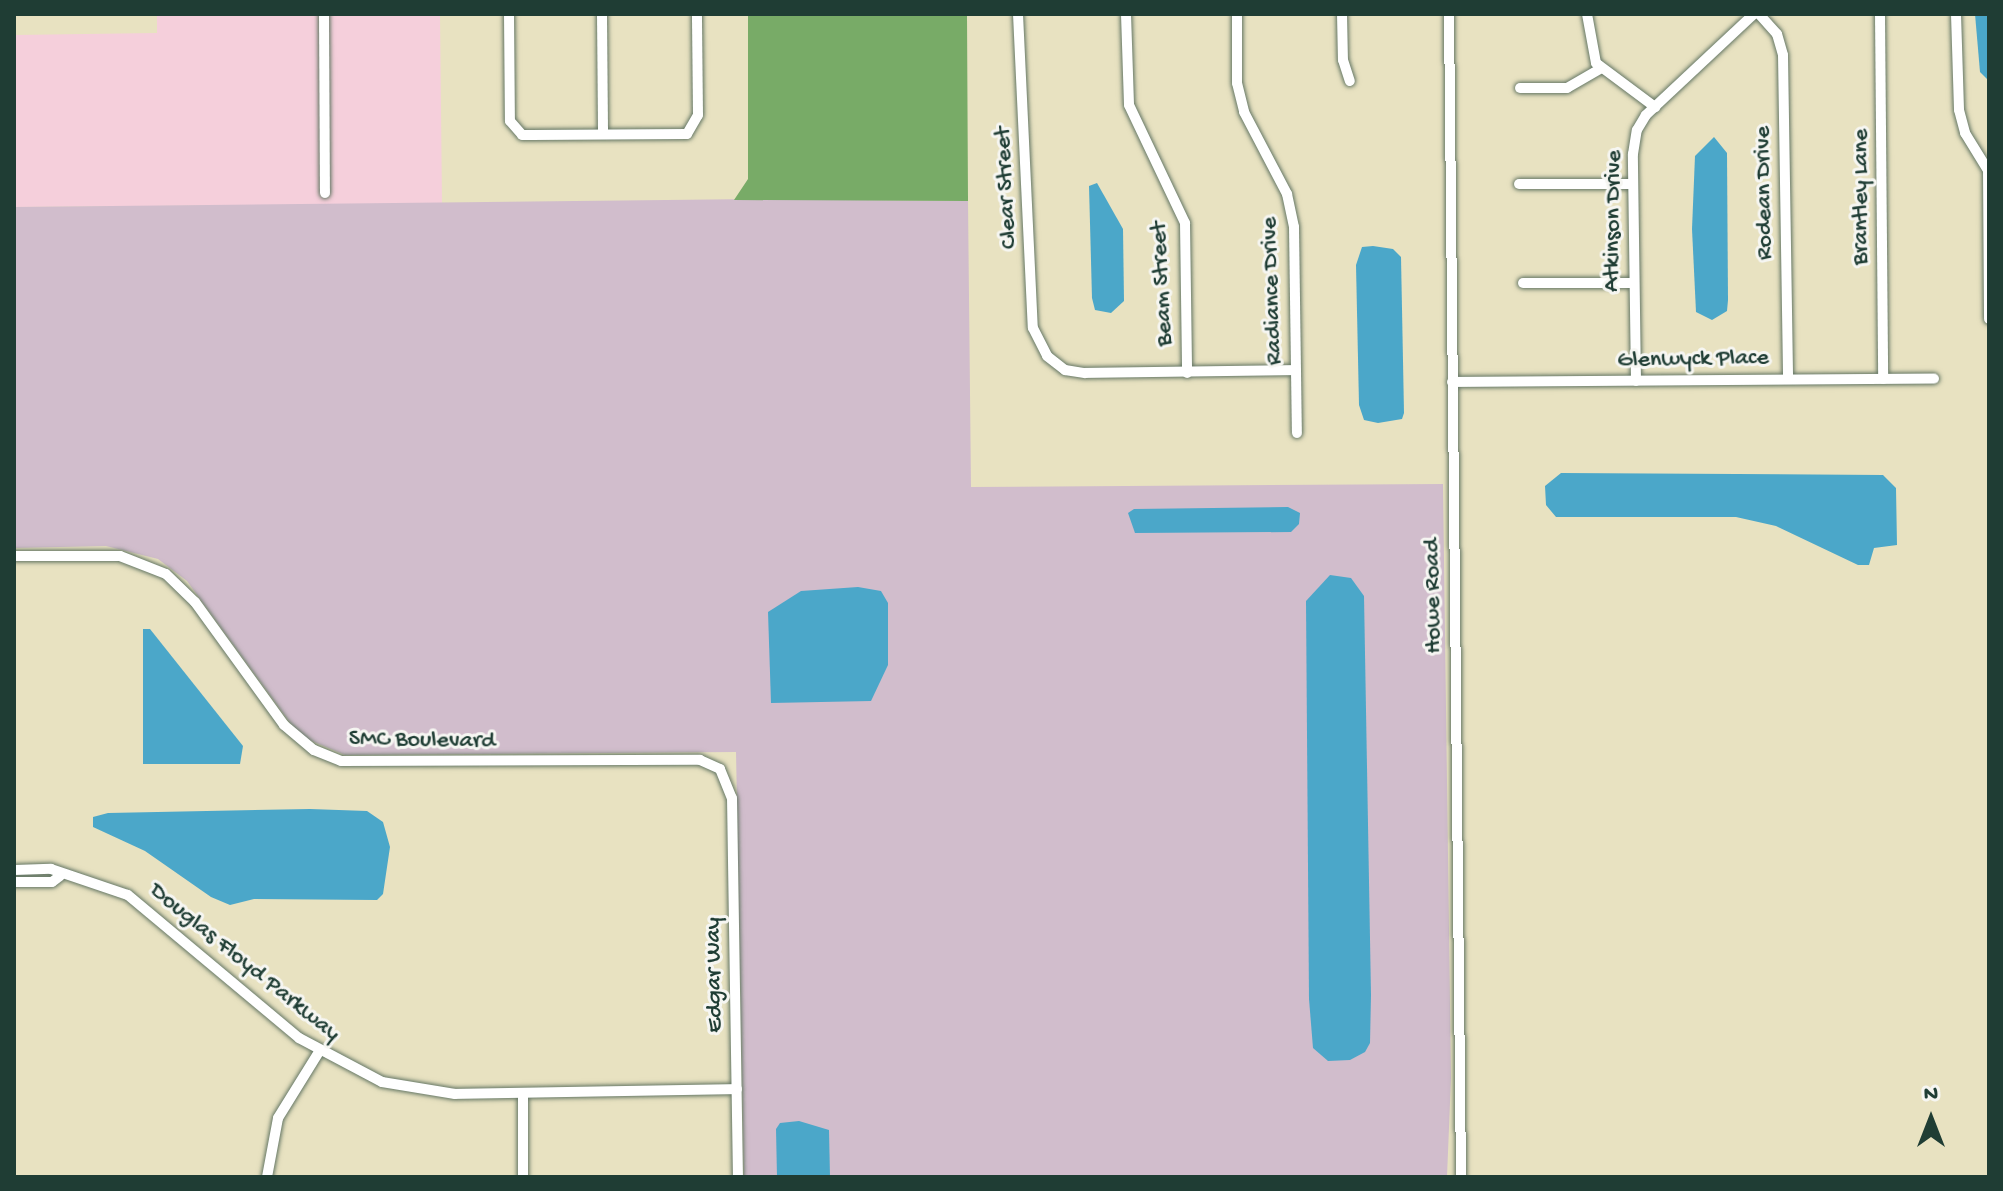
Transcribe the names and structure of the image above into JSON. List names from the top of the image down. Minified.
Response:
{"streets":{"street":["Clear Street","Rodean Drive","Brantley Lane","Atkinson Drive","Beam Street","Radiance Drive","Glenwyck Place","Howe Road","SMC Boulevard","Douglas Floyd Parkway","Edgar Way"]},"crossings":[["Clear Street","Beam Street"],["Rodean Drive","Atkinson Drive"],["Rodean Drive","Glenwyck Place"],["Brantley Lane","Glenwyck Place"],["Atkinson Drive","Glenwyck Place"],["Glenwyck Place","Howe Road"],["SMC Boulevard","Edgar Way"],["Douglas Floyd Parkway","Edgar Way"]],"north":"top"}
